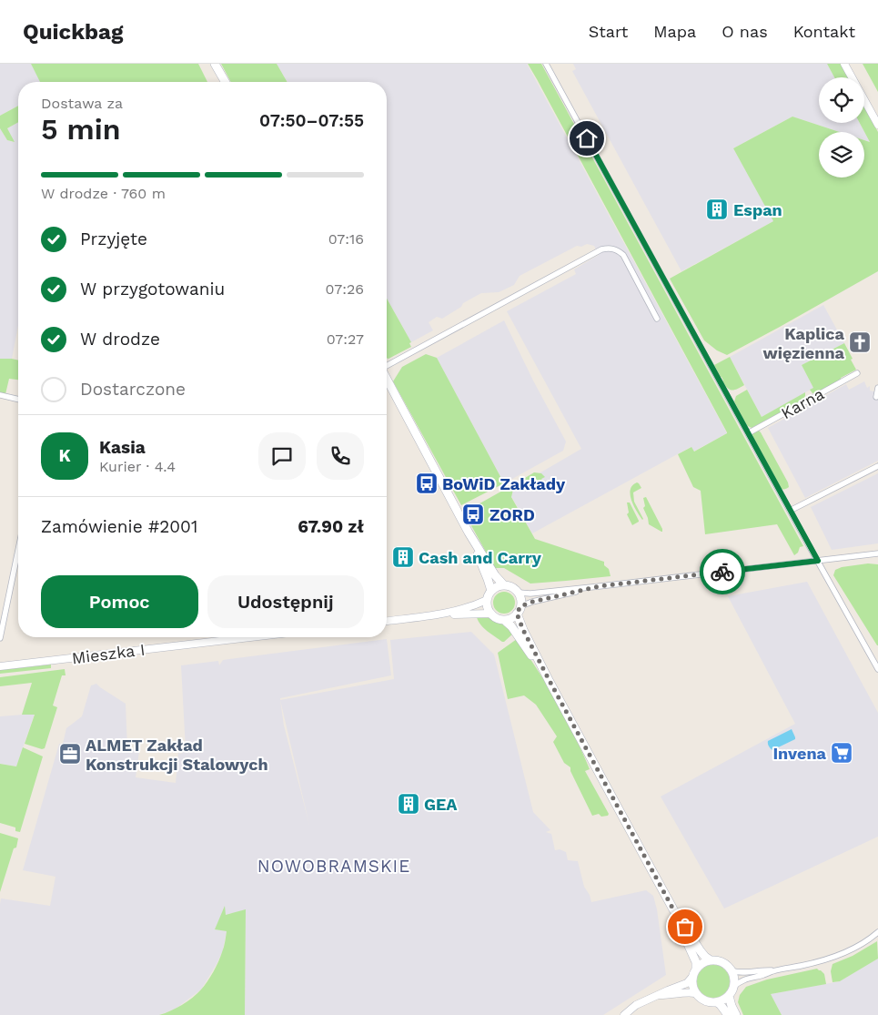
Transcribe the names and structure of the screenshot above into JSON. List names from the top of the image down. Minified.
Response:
{"streets":{"street":["Karna","Mieszka I"]},"districts":["NOWOBRAMSKIE"],"places":{"building":["Espan","Cash and Carry","GEA"],"church":["Kaplica więzienna"],"bus stop":["BoWiD Zakłady","ZORD"],"supermarket":["Invena"],"office":["ALMET Zakład Konstrukcji Stalowych"]},"page":{"header":"Quickbag","nav":["Start","Mapa","O nas","Kontakt"],"heading":["5 min","Dostawa za","07:50–07:55"],"panel":["Kasia","Kurier · 4.4","Zamówienie #2001","67.90 zł"],"bar":"W drodze · 760 m","list":[["Przyjęte","07:16"],["W przygotowaniu","07:26"],["W drodze","07:27"],"Dostarczone"],"round":"K","buttons":["Pomoc","Udostępnij"]}}
